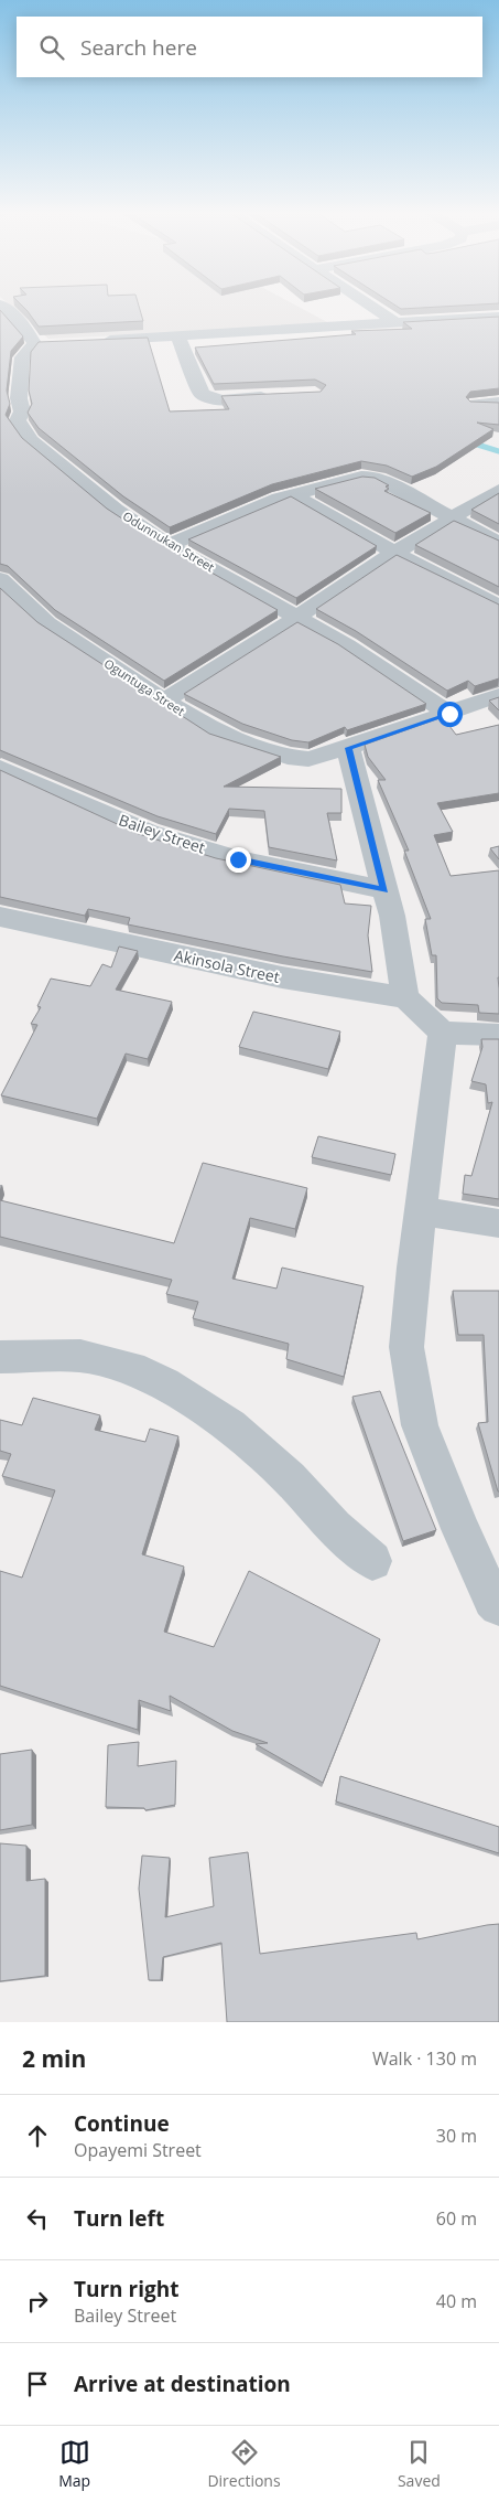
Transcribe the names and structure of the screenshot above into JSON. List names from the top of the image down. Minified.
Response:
{"streets":{"street":["Odunnukan Street","Oguntuga Street","Bailey Street","Akinsola Street"]},"page":{"search":"Search here","heading":["2 min","Walk · 130 m"],"list":[["Continue","Opayemi Street","30 m"],["Turn left","60 m"],["Turn right","Bailey Street","40 m"],"Arrive at destination"],"nav":["Map","Directions","Saved"]}}
